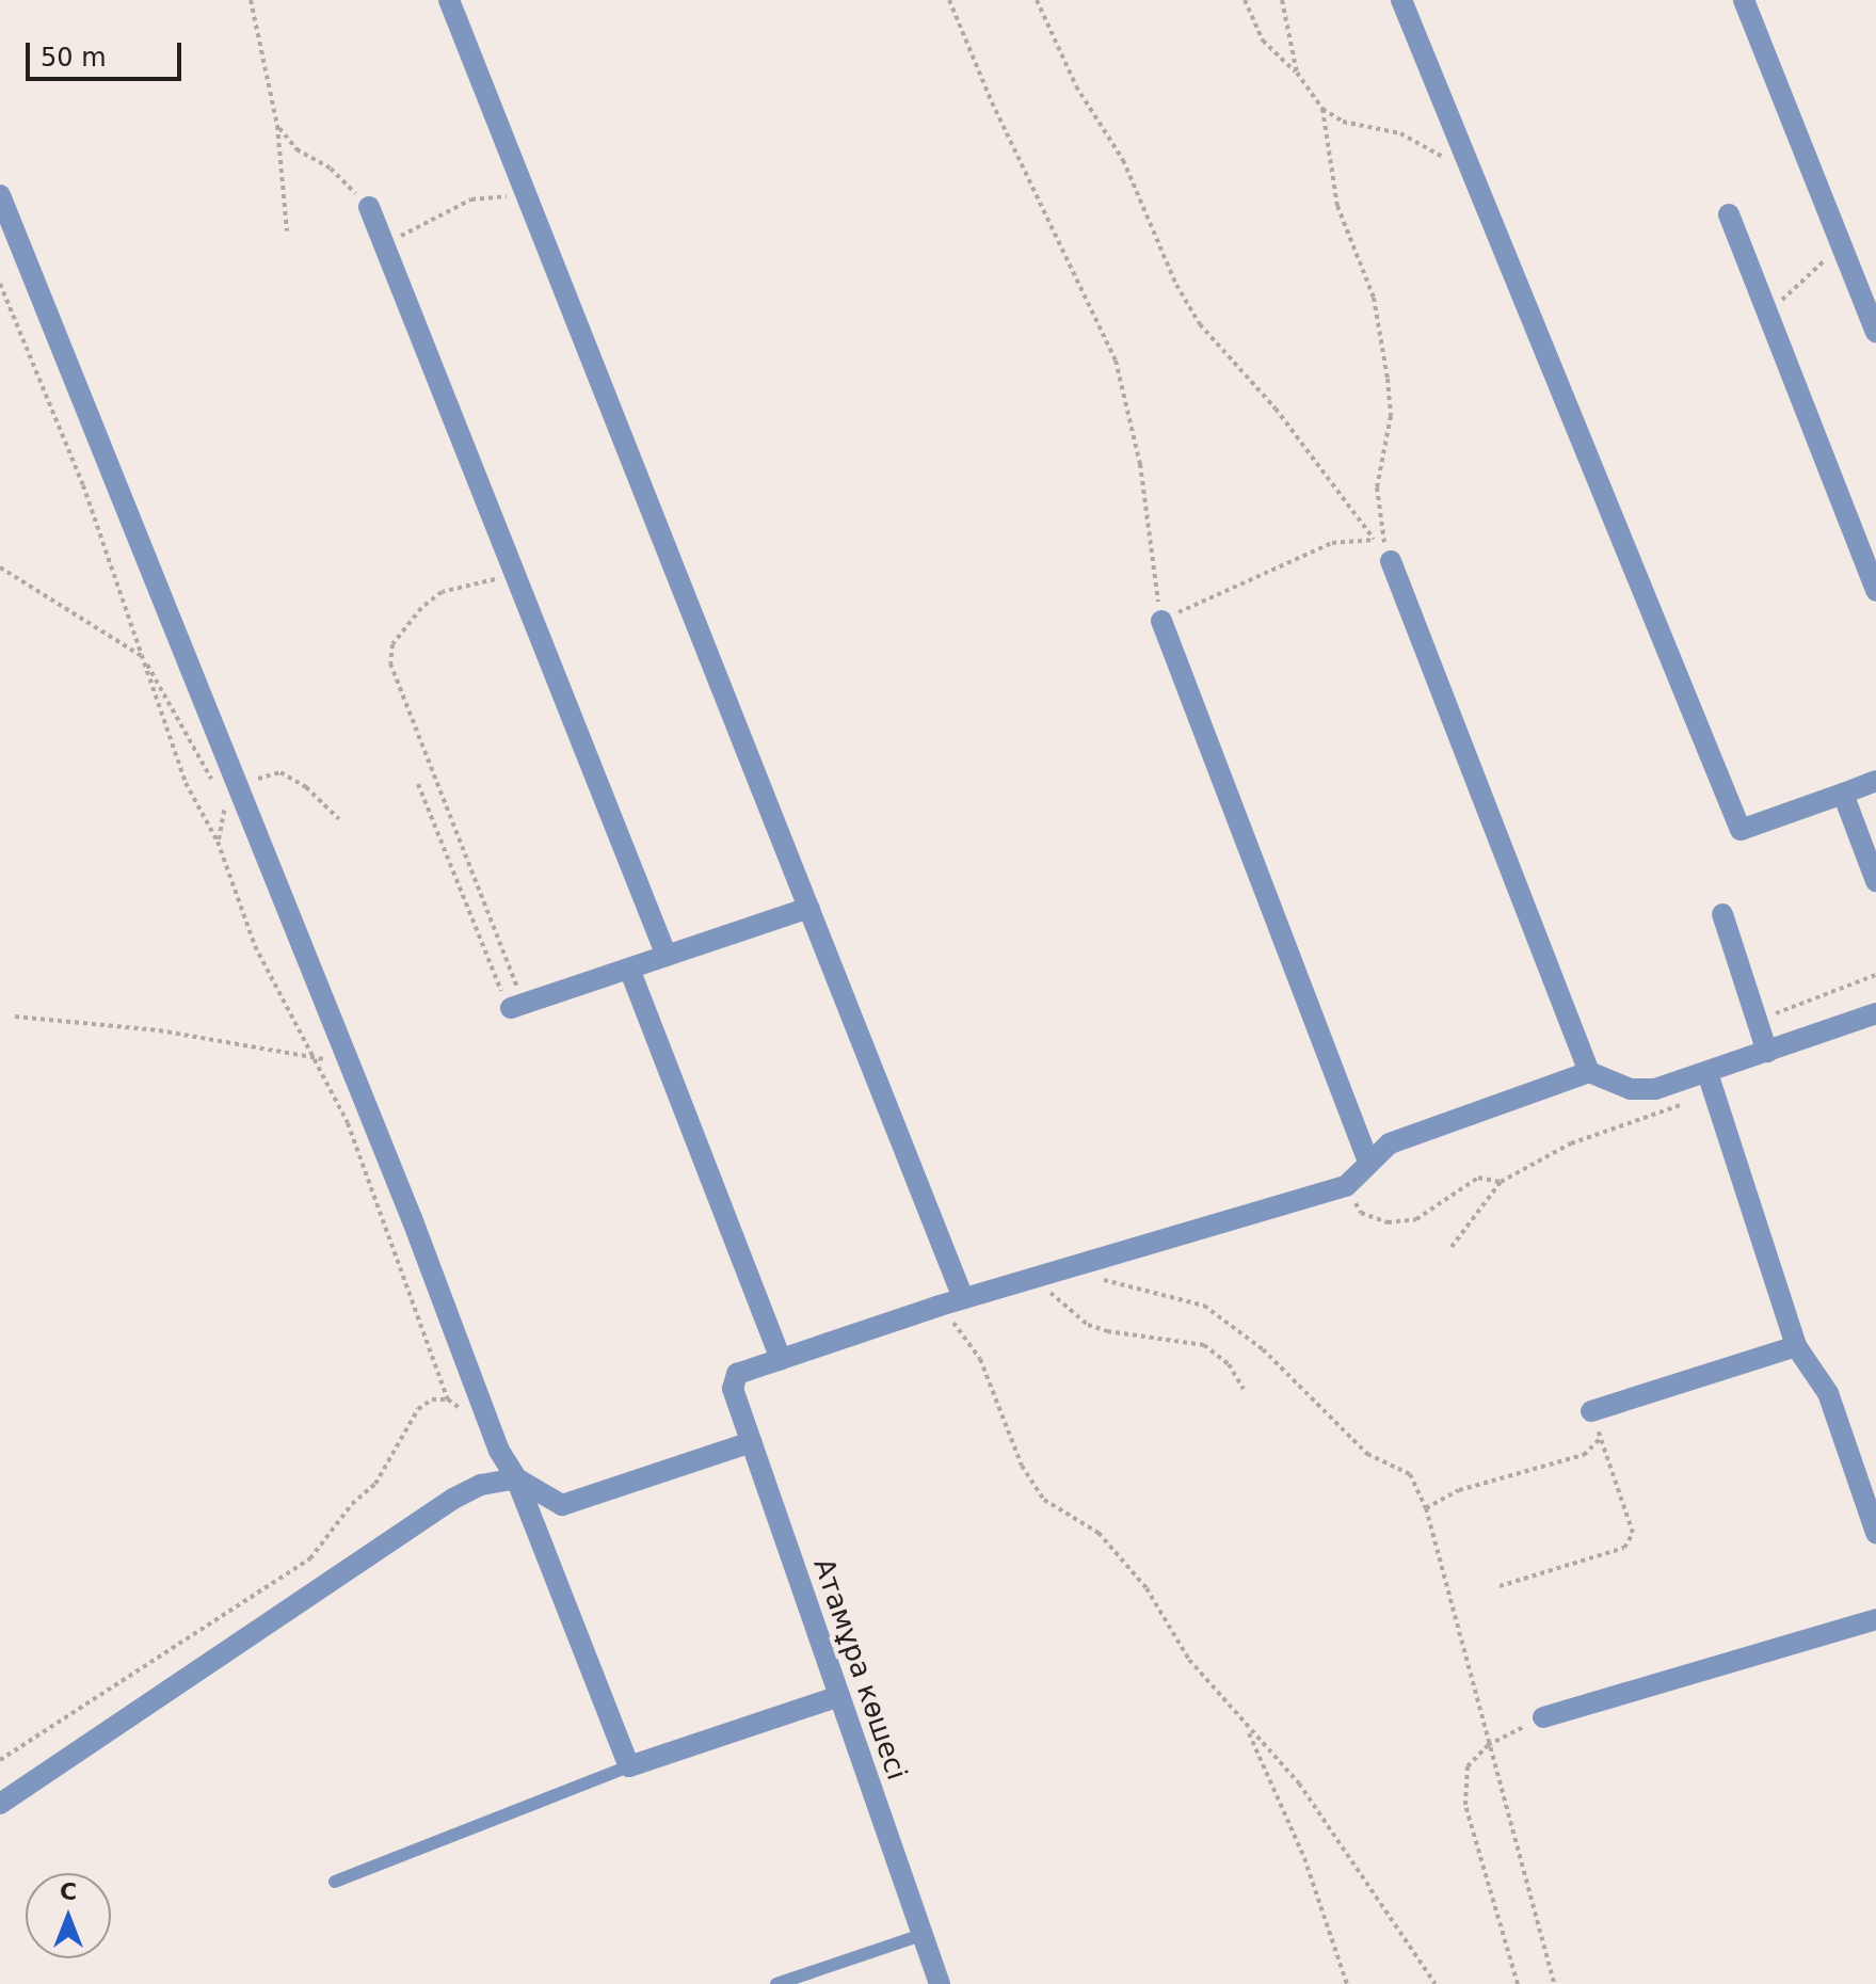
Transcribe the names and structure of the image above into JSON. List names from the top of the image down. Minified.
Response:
{"streets":{"street":["Атамұра көшесі"]},"scale_bar":"50 m","north":"top"}
